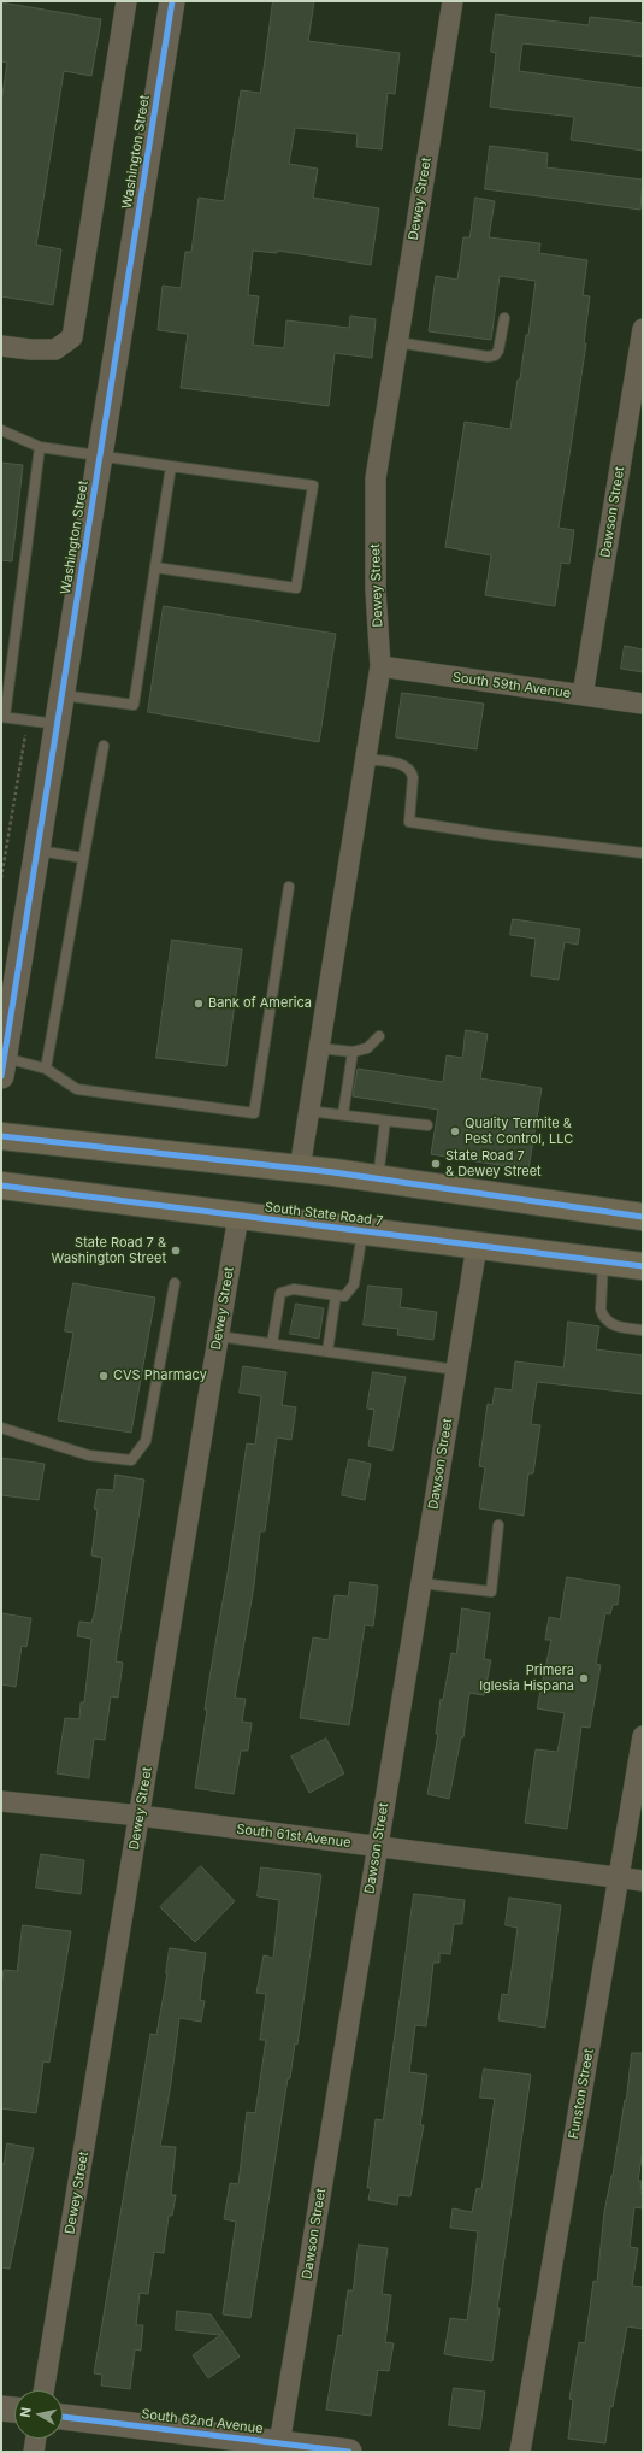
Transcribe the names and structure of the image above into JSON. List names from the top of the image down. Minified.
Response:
{"streets":{"main road":["South State Road 7"],"street":["Washington Street","Dewey Street","Dawson Street","South 59th Avenue","South 61st Avenue","Funston Street","South 62nd Avenue"]},"crossings":[["Dewey Street","South 59th Avenue"],["Dewey Street","South State Road 7"],["Dewey Street","South 61st Avenue"],["Dawson Street","South 59th Avenue"],["Dawson Street","South State Road 7"],["Dawson Street","South 61st Avenue"],["Dawson Street","South 62nd Avenue"],["South 61st Avenue","Funston Street"]],"places":["Bank of America","Quality Termite & Pest Control, LLC","State Road 7 & Dewey Street","State Road 7 & Washington Street","CVS Pharmacy","Primera Iglesia Hispana"],"north":"left"}
